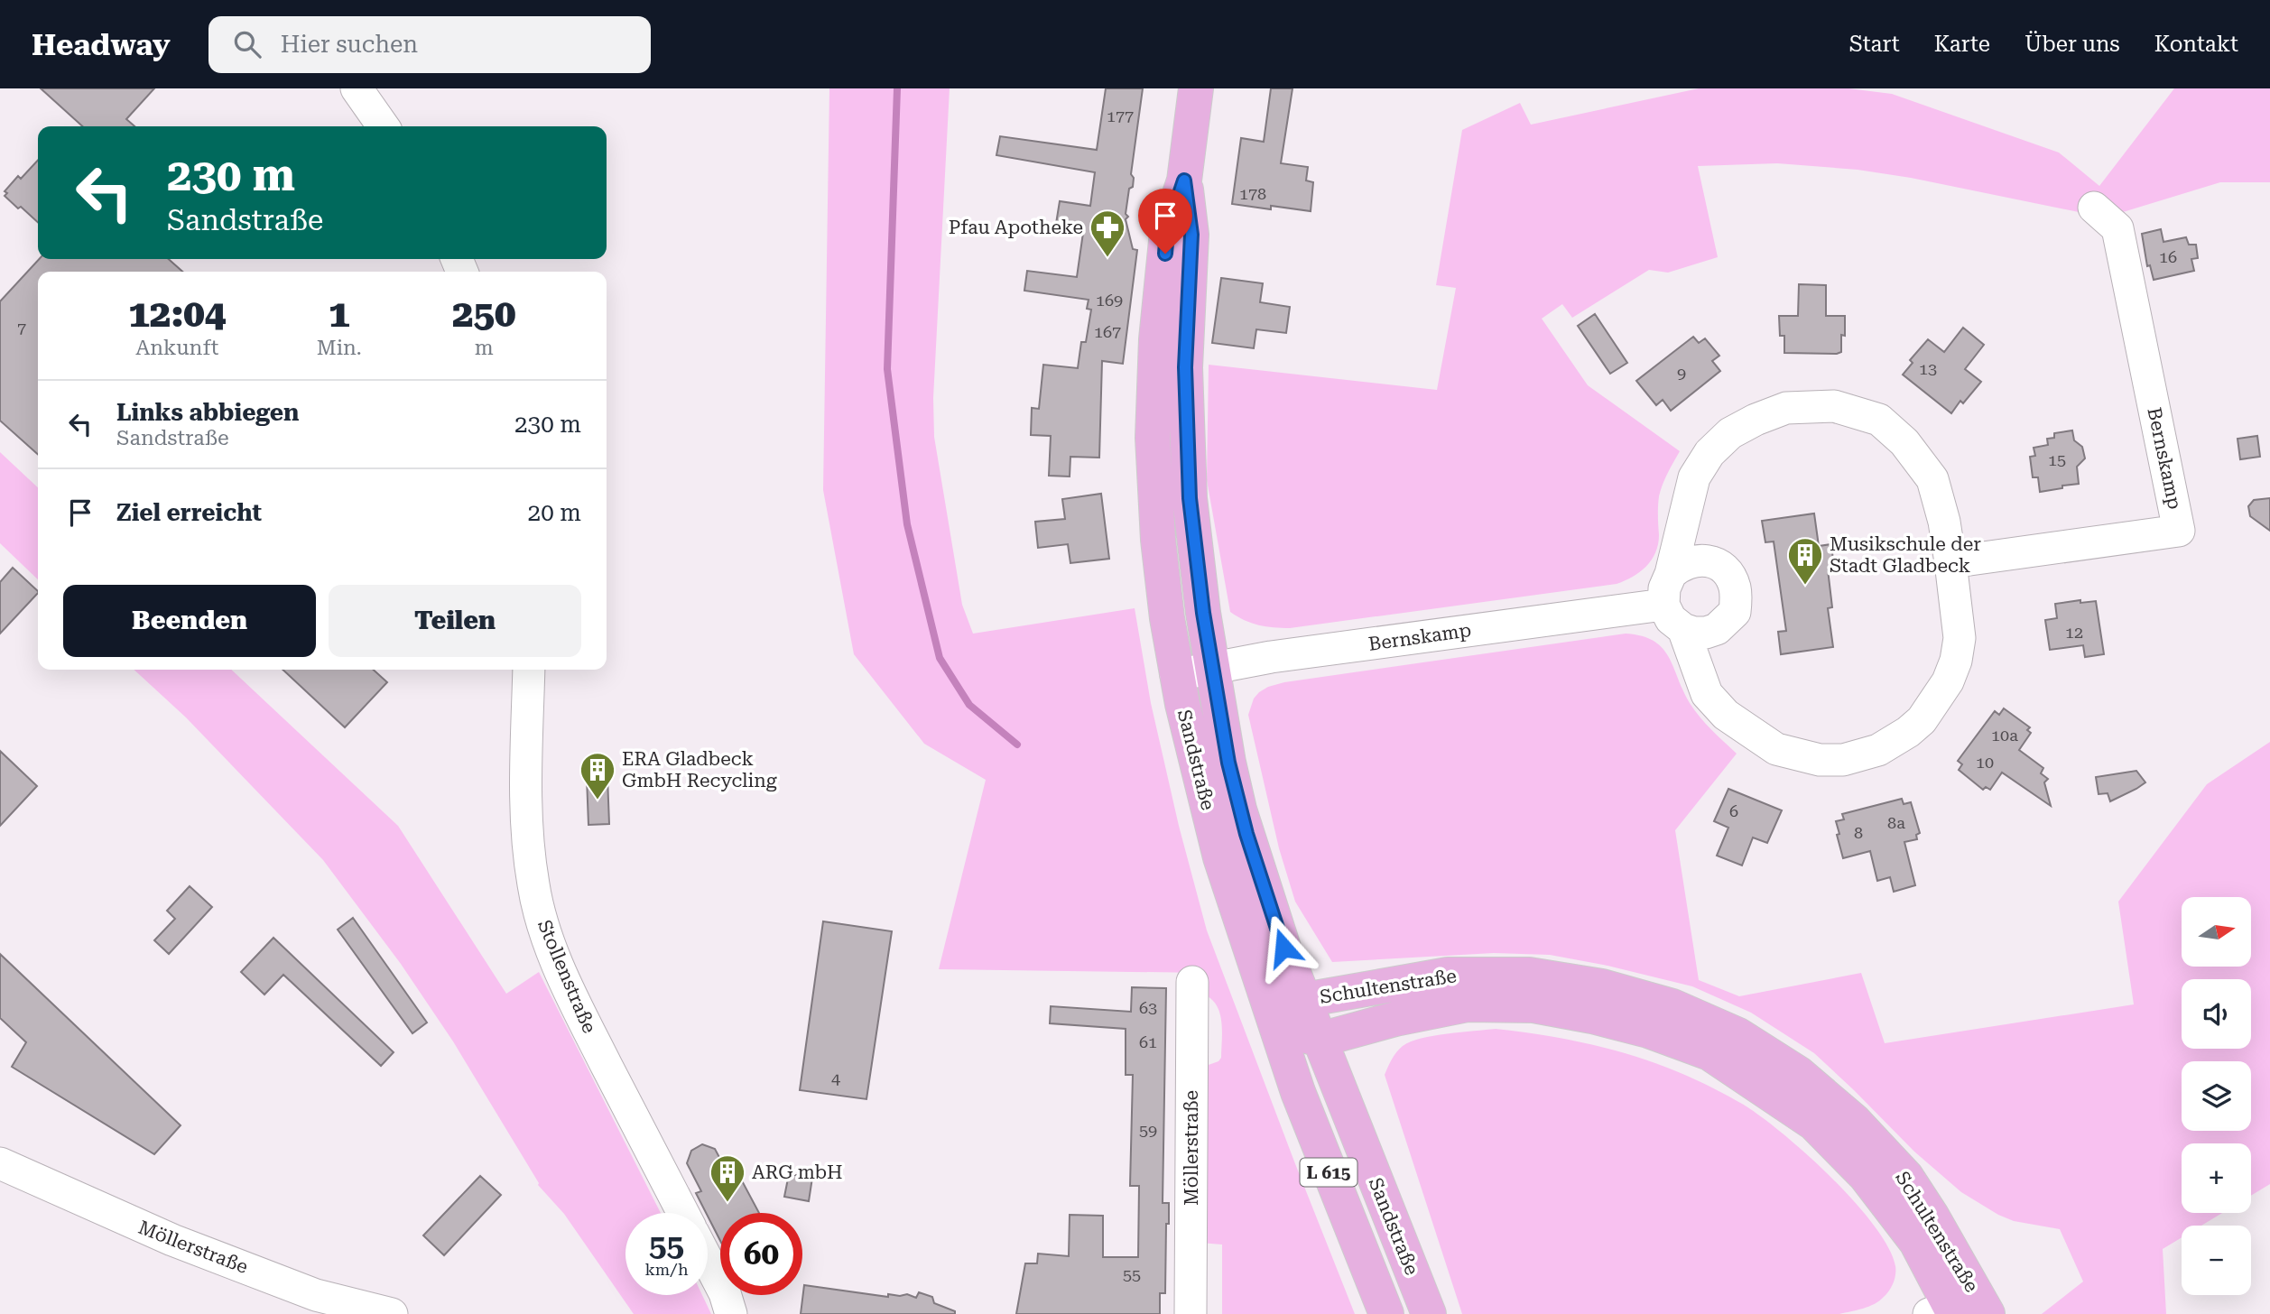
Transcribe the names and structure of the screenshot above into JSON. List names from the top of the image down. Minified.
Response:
{"streets":{"main road":["Sandstraße","Schultenstraße","L 615"],"street":["Bernskamp","Stollenstraße","Möllerstraße"]},"crossings":[["Bernskamp","Sandstraße"],["Sandstraße","Schultenstraße"]],"places":{"pharmacy":["Pfau Apotheke"],"building":["Musikschule der Stadt Gladbeck","ERA Gladbeck GmbH Recycling","ARG mbH"]},"house_numbers":["177","178","16","169","7","167","13","9","15","12","10a","10","6","8a","8","63","61","4","59","55"],"north":"right","page":{"header":"Headway","search":"Hier suchen","nav":["Start","Karte","Über uns","Kontakt"],"turn":["230 m","Sandstraße"],"eta":["12:04","Ankunft","1","Min.","250","m"],"list":[{"name":"Links abbiegen","note":"Sandstraße","value":"230 m"},{"name":"Ziel erreicht","value":"20 m"}],"buttons":["Beenden","Teilen"],"map_buttons":["+","−"],"speed":"55 km/h","limit":"60"}}
